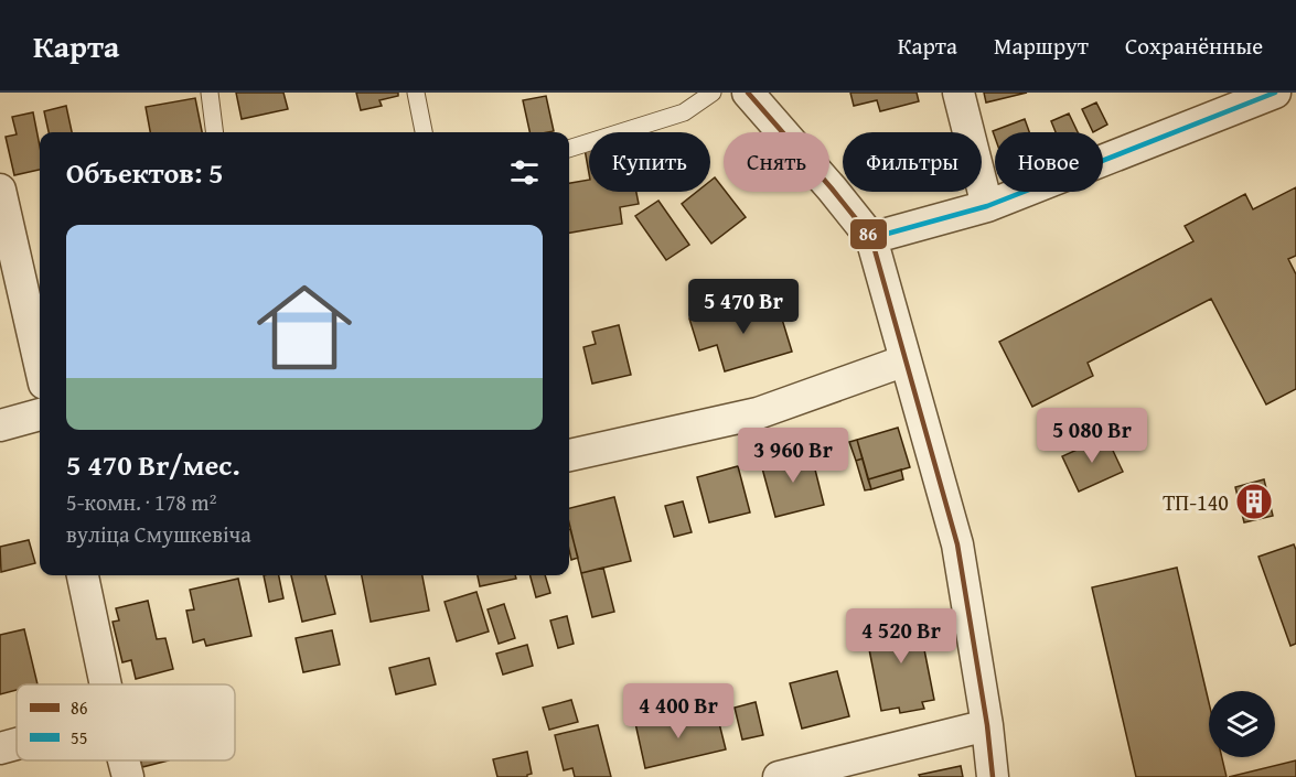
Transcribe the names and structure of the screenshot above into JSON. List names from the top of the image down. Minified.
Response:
{"places":{"building":["ТП-140"]},"lines":["transit line 86","transit line 55"],"legend":["86","55"],"page":{"header":"Карта","nav":["Карта","Маршрут","Сохранённые"],"chip":["Купить","Снять","Фильтры","Новое"],"heading":"Объектов: 5","list":[{"name":"5 470 Br/мес.","note":"5-комн. · 178 m² · вуліца Смушкевіча"}],"price":["5 470 Br","5 080 Br","3 960 Br","4 520 Br","4 400 Br"]}}
